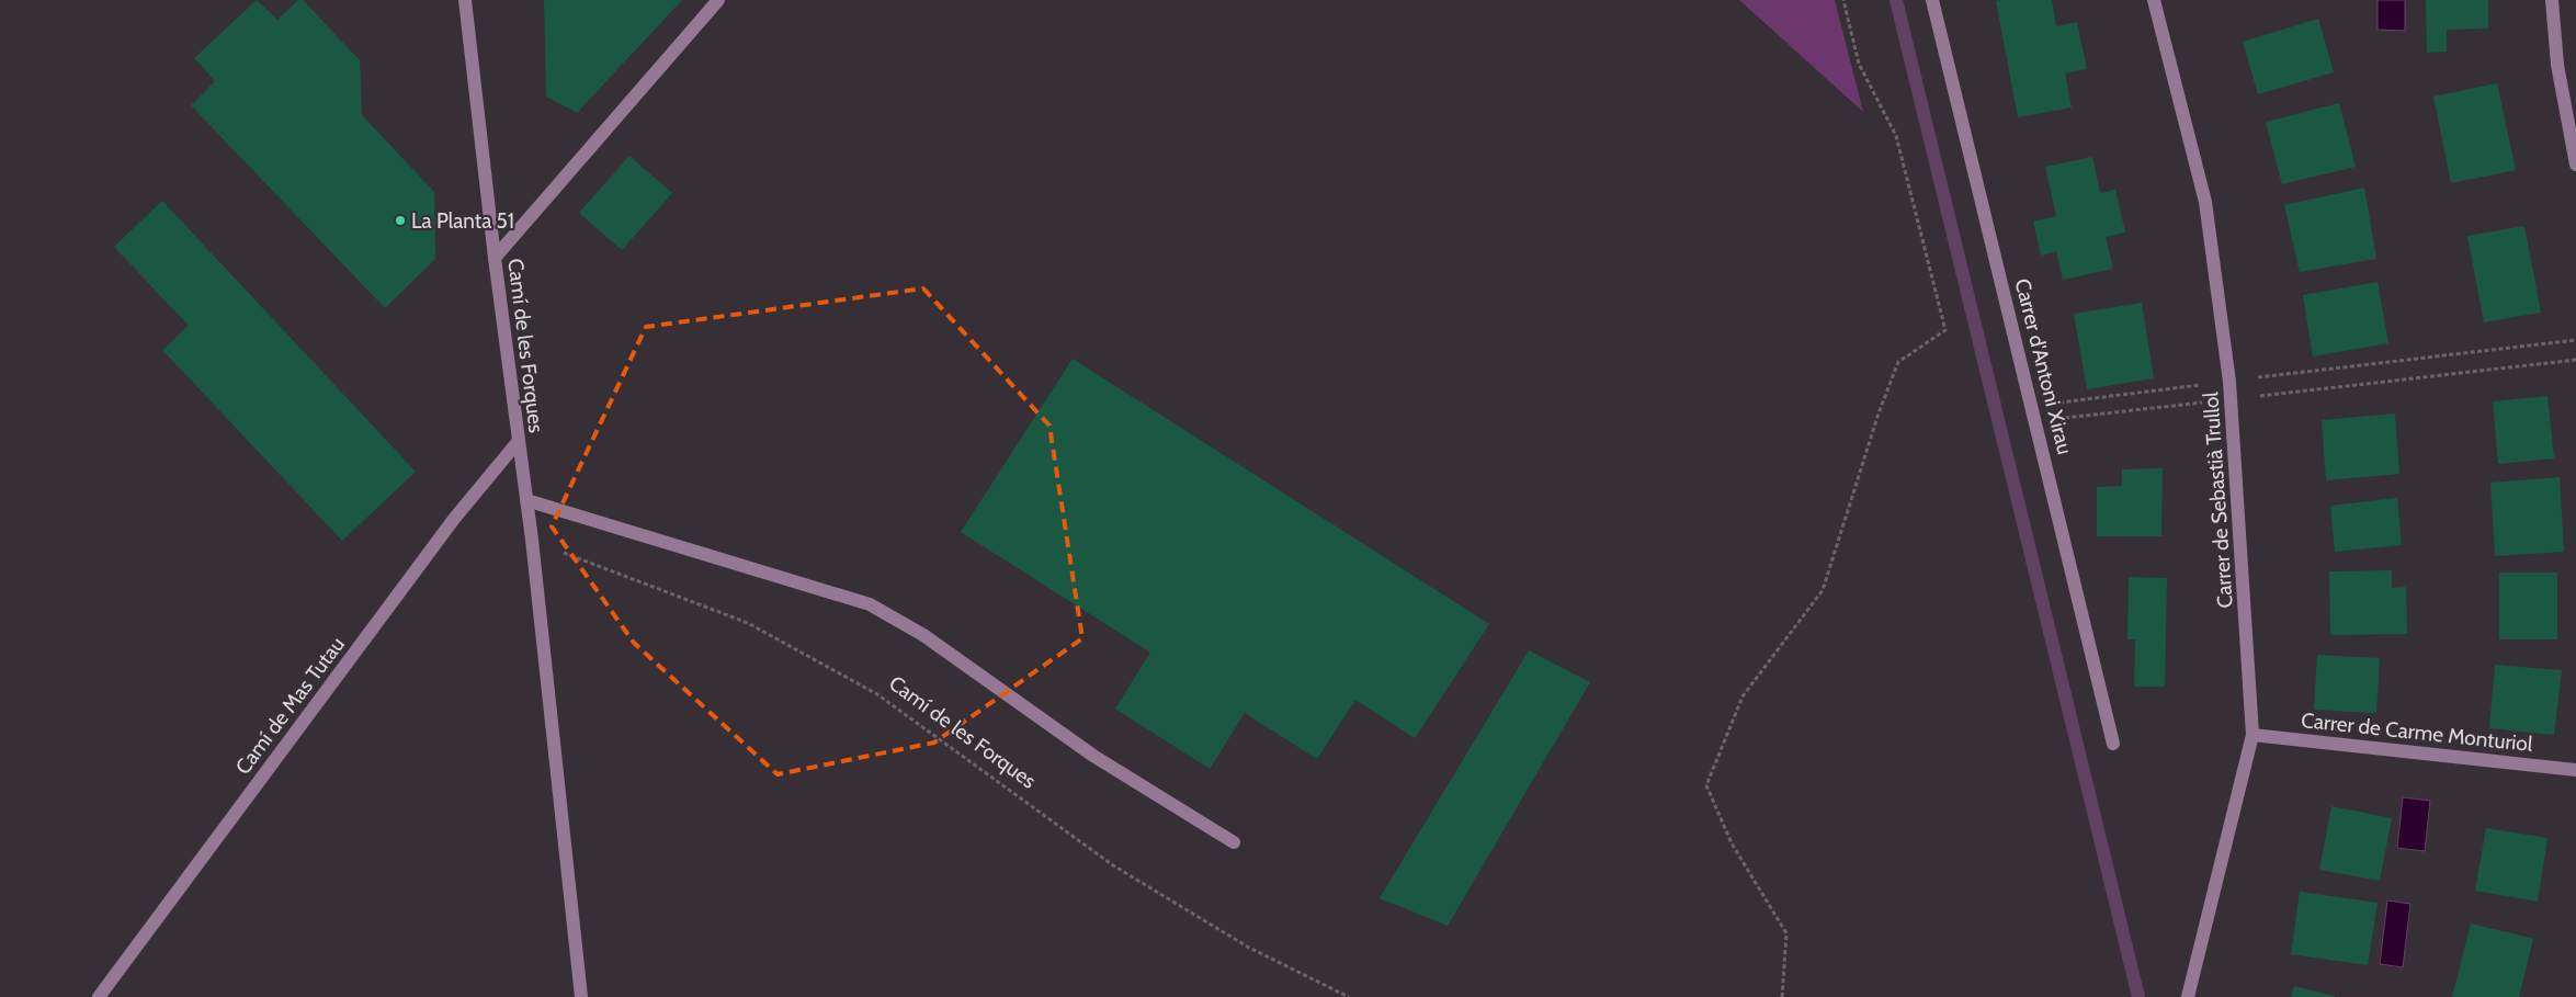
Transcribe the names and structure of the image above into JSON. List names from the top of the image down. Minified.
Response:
{"streets":{"street":["Camí de les Forques","Carrer d'Antoni Xirau","Carrer de Sebastià Trullol","Camí de Mas Tutau","Carrer de Carme Monturiol"]},"crossings":[["Camí de les Forques","Camí de Mas Tutau"],["Carrer de Sebastià Trullol","Carrer de Carme Monturiol"]],"places":["La Planta 51"]}
